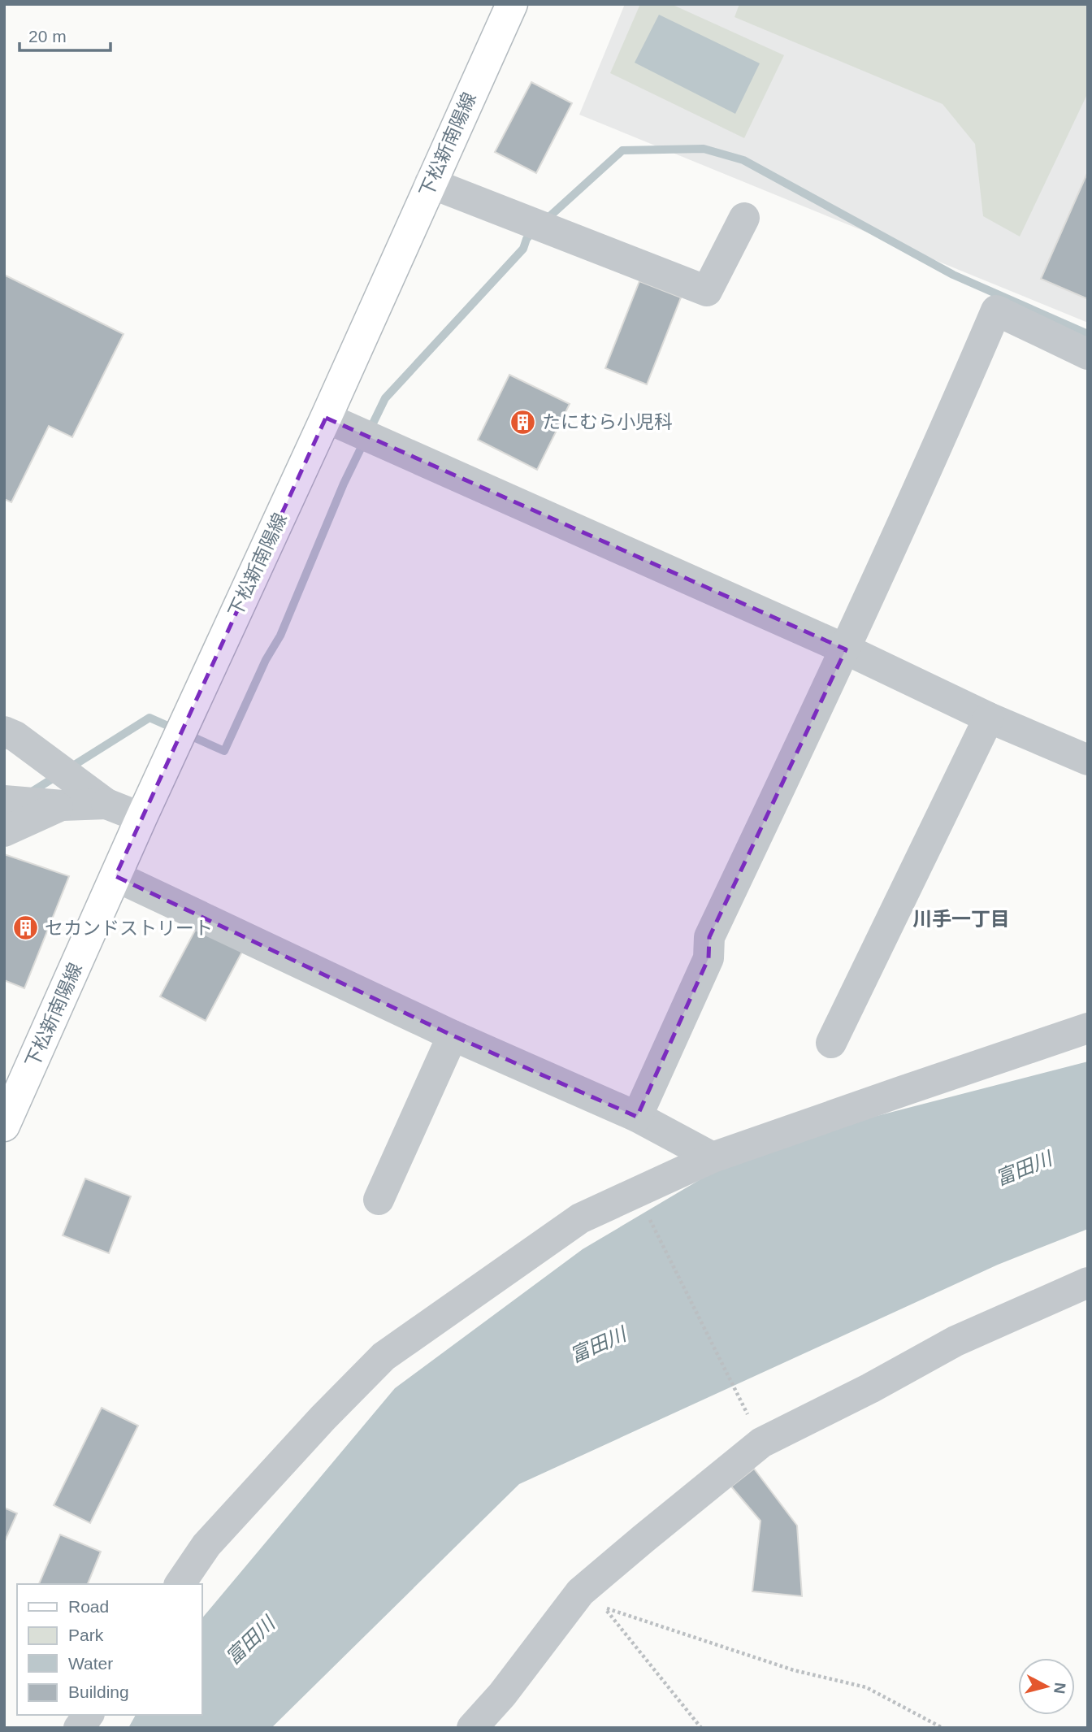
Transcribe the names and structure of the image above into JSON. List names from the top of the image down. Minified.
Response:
{"streets":{"main road":["下松新南陽線"]},"districts":["川手一丁目"],"water":["富田川"],"places":{"building":["たにむら小児科","セカンドストリート"]},"legend":["Road","Park","Water","Building"],"scale_bar":"20 m","north":"right"}
